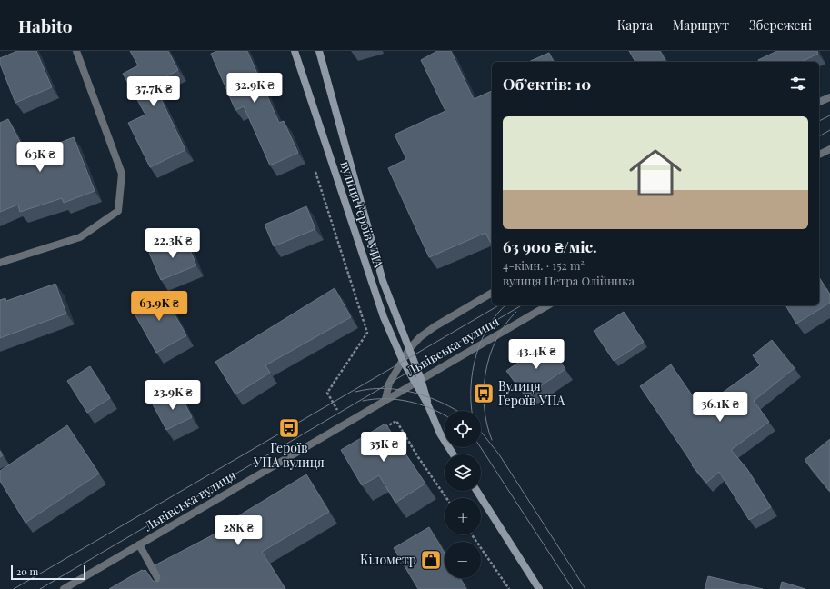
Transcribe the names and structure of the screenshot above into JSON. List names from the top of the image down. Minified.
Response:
{"streets":{"street":["вулиця Героїв УПА","Львівська вулиця"]},"crossings":[["вулиця Героїв УПА","Львівська вулиця"]],"places":{"bus stop":["Вулиця Героїв УПА","Героїв УПА вулиця"],"shop":["Кілометр"]},"scale_bar":"20 m","page":{"header":"Habito","nav":["Карта","Маршрут","Збережені"],"heading":"Об’єктів: 10","price":["32.9K ₴","37.7K ₴","63K ₴","22.3K ₴","63.9K ₴","43.4K ₴","23.9K ₴","36.1K ₴","35K ₴","28K ₴"],"list":[{"name":"63 900 ₴/міс.","note":"4-кімн. · 152 m² · вулиця Петра Олійника"}],"map_buttons":["+","−"],"scale":"20 m"}}
